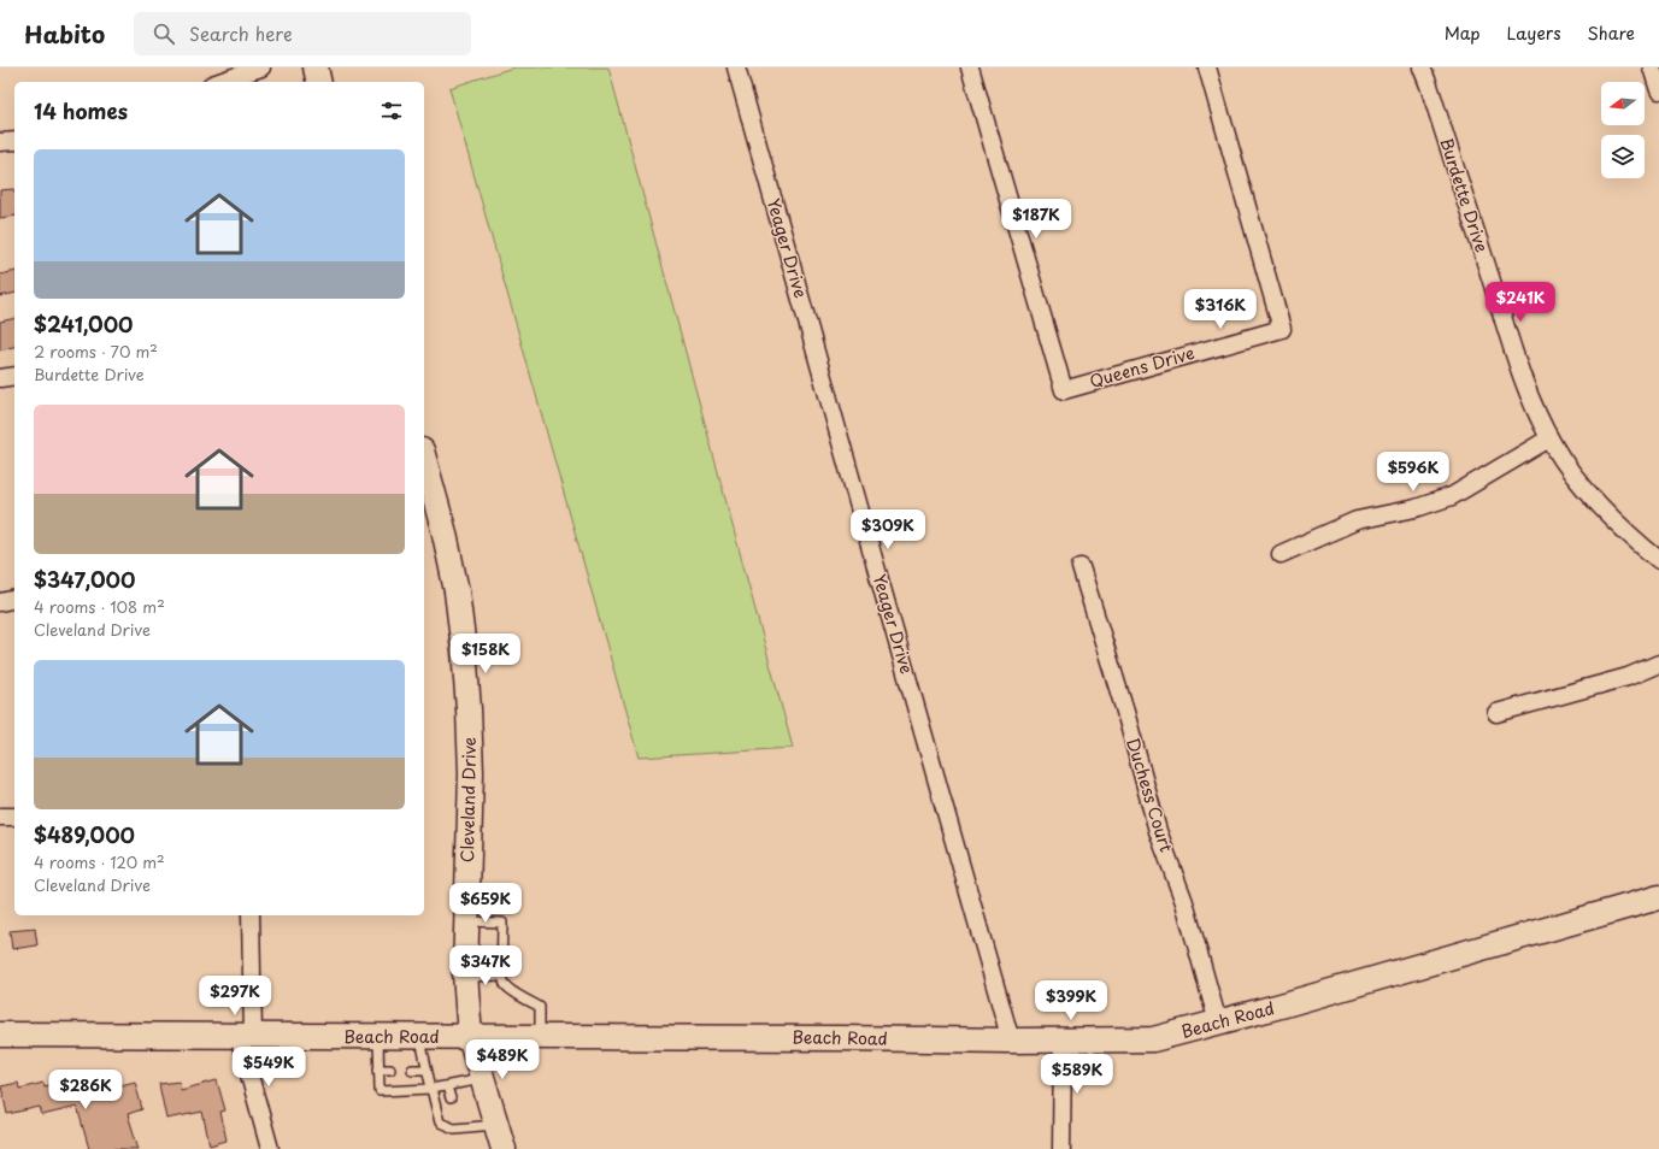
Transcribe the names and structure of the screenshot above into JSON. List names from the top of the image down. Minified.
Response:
{"streets":{"street":["Burdette Drive","Yeager Drive","Queens Drive","Duchess Court","Cleveland Drive","Beach Road"]},"crossings":[["Yeager Drive","Beach Road"],["Duchess Court","Beach Road"],["Cleveland Drive","Beach Road"]],"north":"left","page":{"header":"Habito","search":"Search here","nav":["Map","Layers","Share"],"heading":"14 homes","list":[{"name":"$241,000","note":"2 rooms · 70 m² · Burdette Drive"},{"name":"$347,000","note":"4 rooms · 108 m² · Cleveland Drive"},{"name":"$489,000","note":"4 rooms · 120 m² · Cleveland Drive"}],"price":["$187K","$241K","$316K","$596K","$309K","$158K","$659K","$347K","$297K","$399K","$489K","$549K","$589K","$286K"]}}
